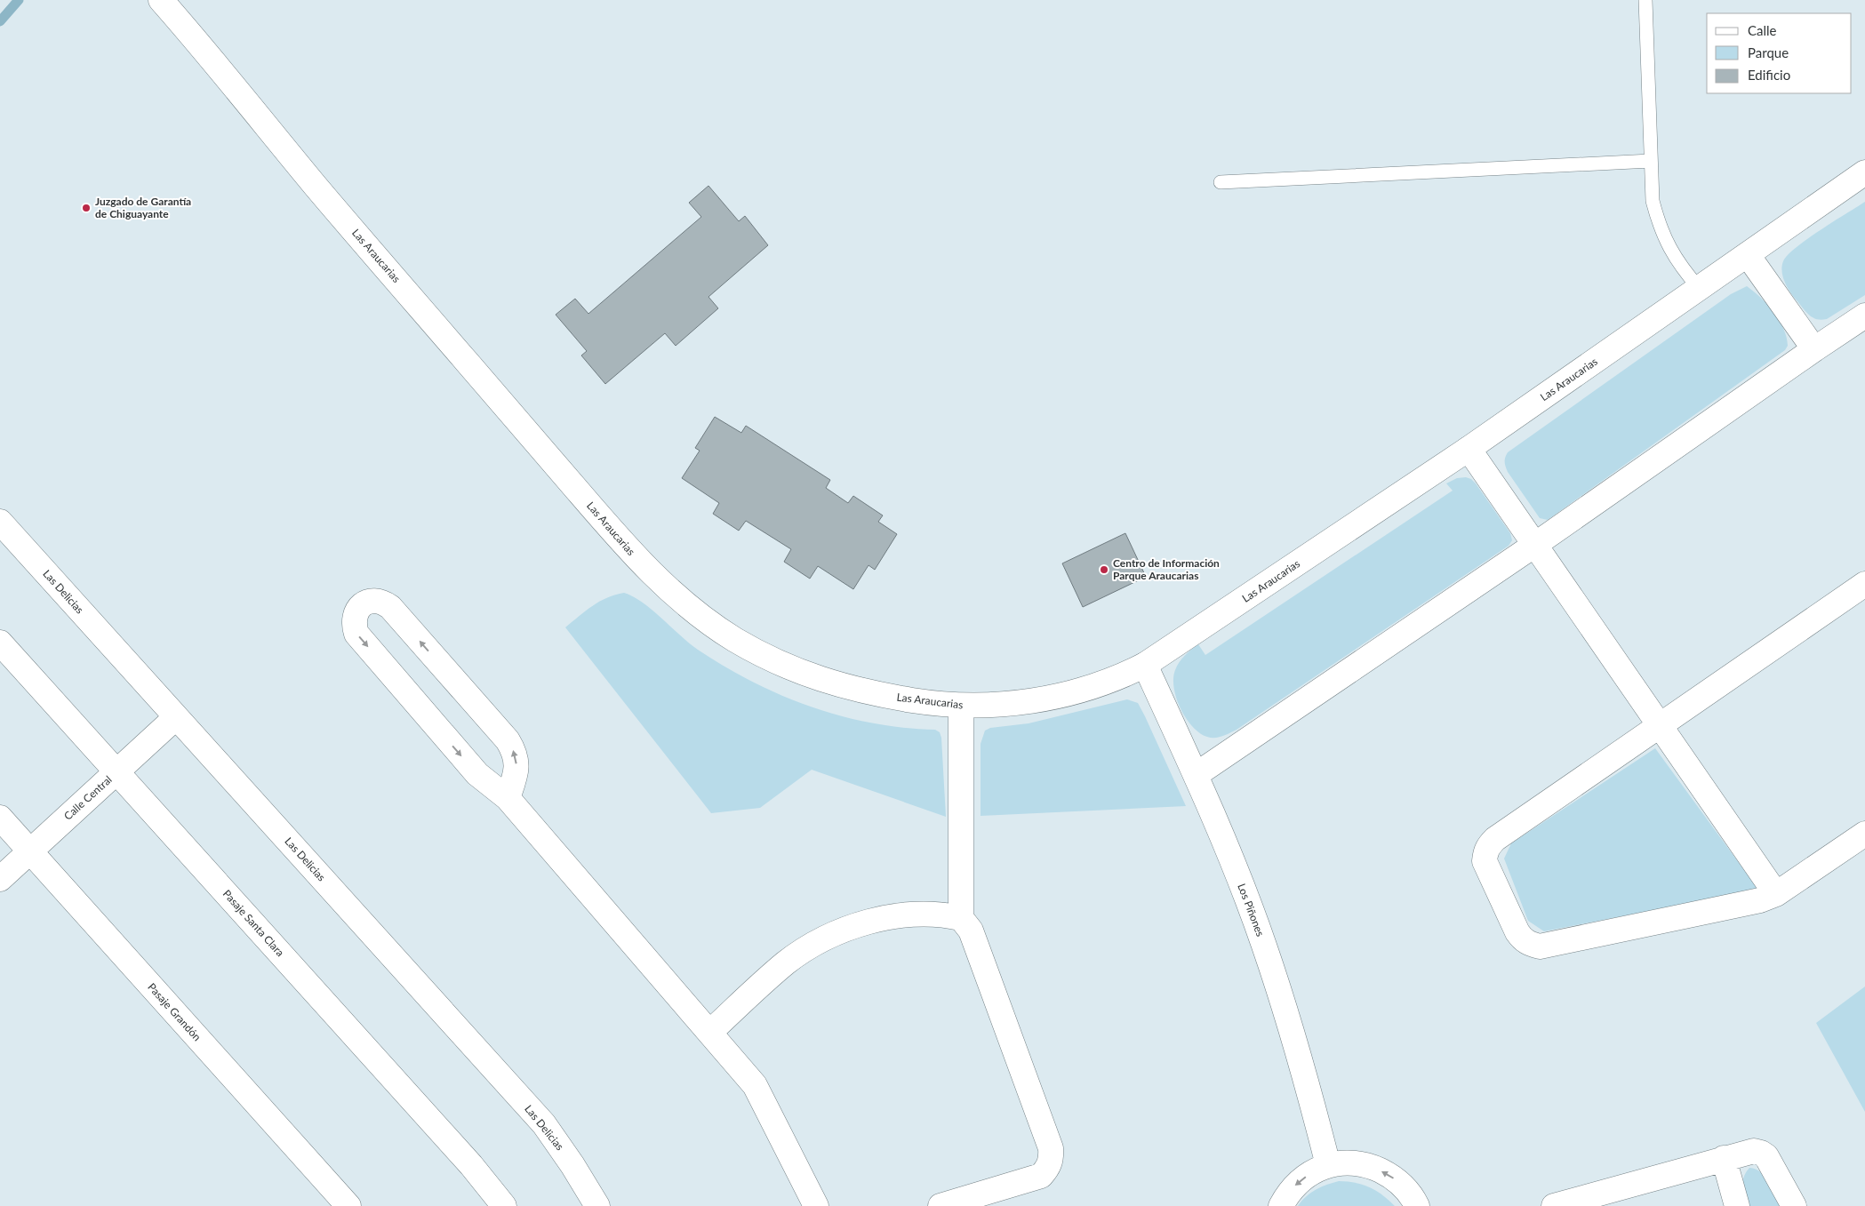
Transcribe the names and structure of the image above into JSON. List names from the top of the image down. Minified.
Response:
{"streets":{"street":["Las Araucarias","Las Delicias","Calle Central","Los Piñones","Pasaje Santa Clara","Pasaje Grandón"]},"crossings":[["Las Araucarias","Los Piñones"],["Las Delicias","Calle Central"],["Calle Central","Pasaje Santa Clara"],["Calle Central","Pasaje Grandón"]],"places":["Juzgado de Garantía de Chiguayante","Centro de Información Parque Araucarias"],"legend":["Calle","Parque","Edificio"]}
